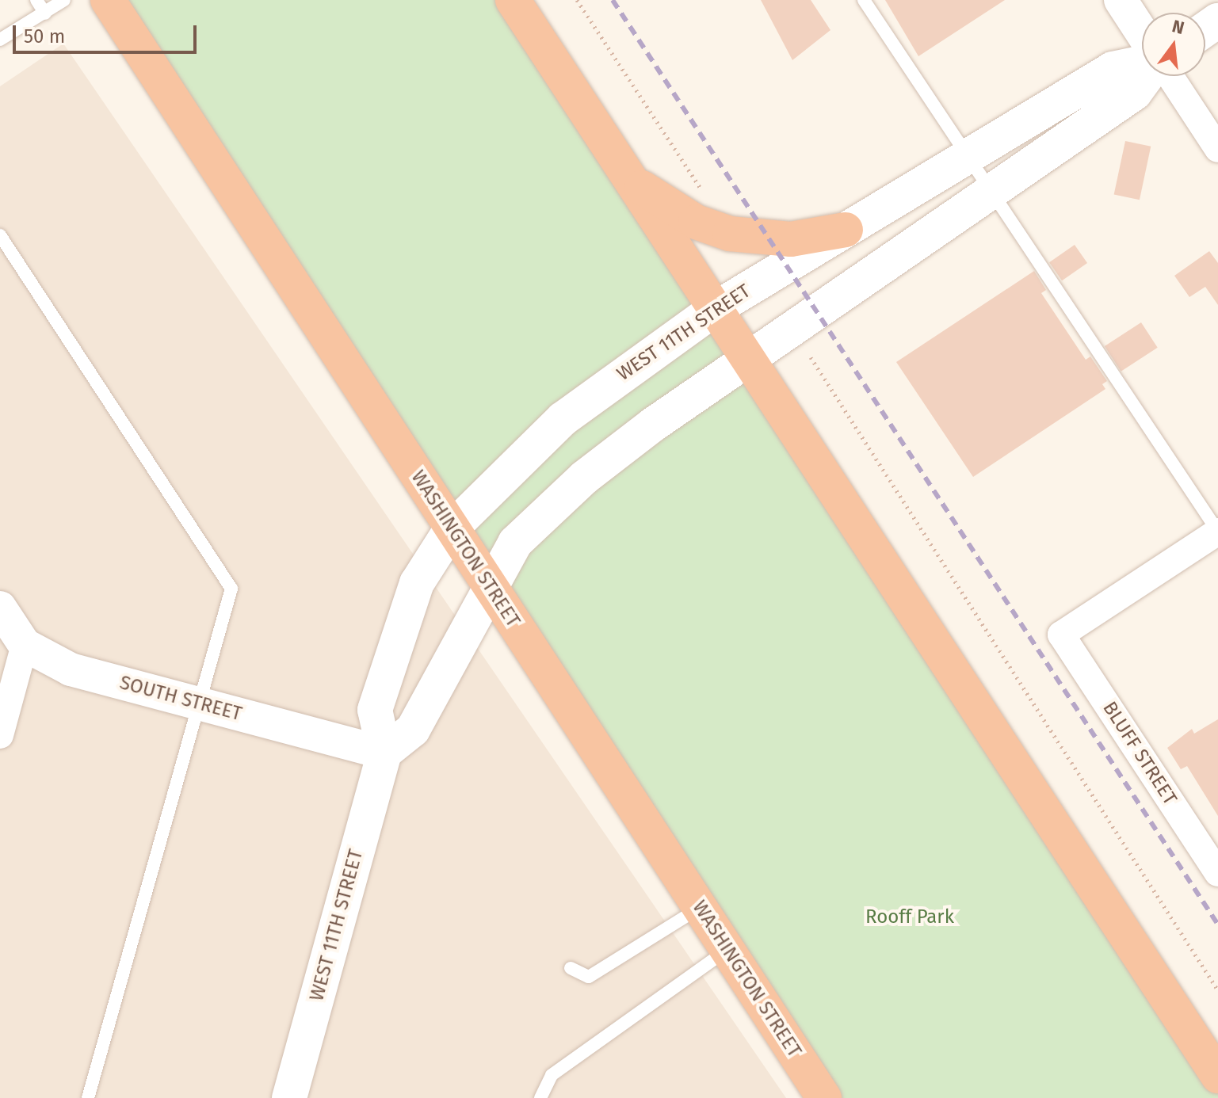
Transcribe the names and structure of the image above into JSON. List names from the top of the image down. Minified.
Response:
{"streets":{"highway":["WASHINGTON STREET"],"main road":["WEST 11TH STREET"],"street":["SOUTH STREET","BLUFF STREET"]},"crossings":[["WEST 11TH STREET","WASHINGTON STREET"],["WEST 11TH STREET","SOUTH STREET"]],"parks":["Rooff Park"],"scale_bar":"50 m","north":"top"}
